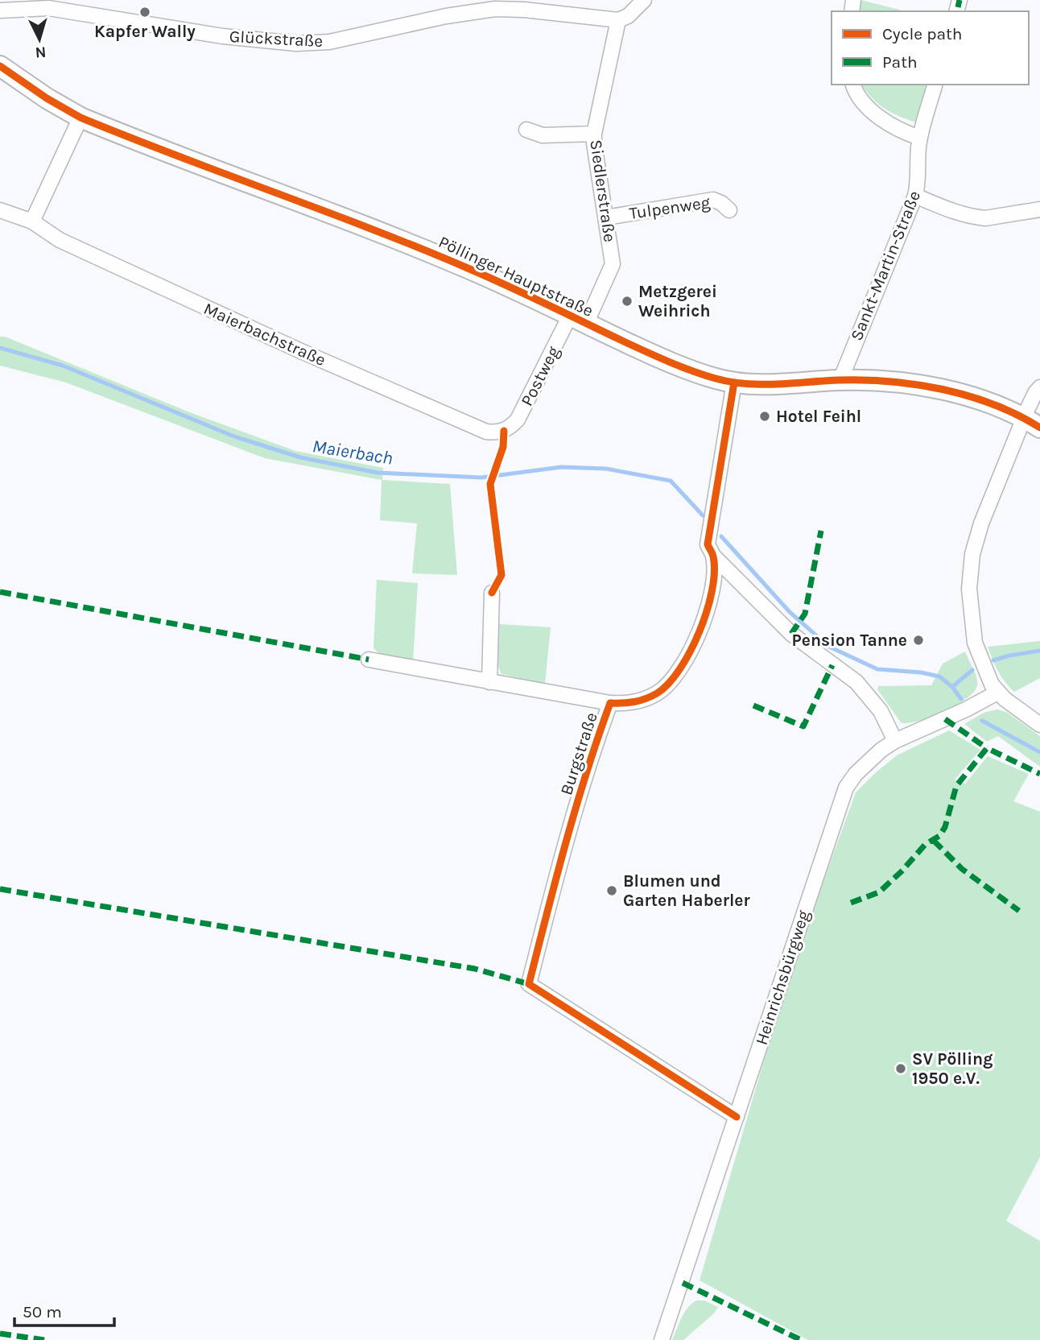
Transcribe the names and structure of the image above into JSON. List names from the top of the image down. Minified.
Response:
{"streets":{"street":["Glückstraße","Siedlerstraße","Tulpenweg","Sankt-Martin-Straße","Pöllinger Hauptstraße","Maierbachstraße","Postweg","Burgstraße","Heinrichsbürgweg"]},"crossings":[["Glückstraße","Siedlerstraße"],["Siedlerstraße","Tulpenweg"],["Siedlerstraße","Pöllinger Hauptstraße"],["Siedlerstraße","Postweg"],["Sankt-Martin-Straße","Pöllinger Hauptstraße"],["Pöllinger Hauptstraße","Postweg"],["Pöllinger Hauptstraße","Burgstraße"],["Maierbachstraße","Postweg"],["Burgstraße","Heinrichsbürgweg"]],"water":["Maierbach"],"places":["Kapfer Wally","Metzgerei Weihrich","Hotel Feihl","Pension Tanne","Blumen und Garten Haberler","SV Pölling 1950 e.V."],"legend":["Cycle path","Path"],"scale_bar":"50 m","north":"bottom"}
